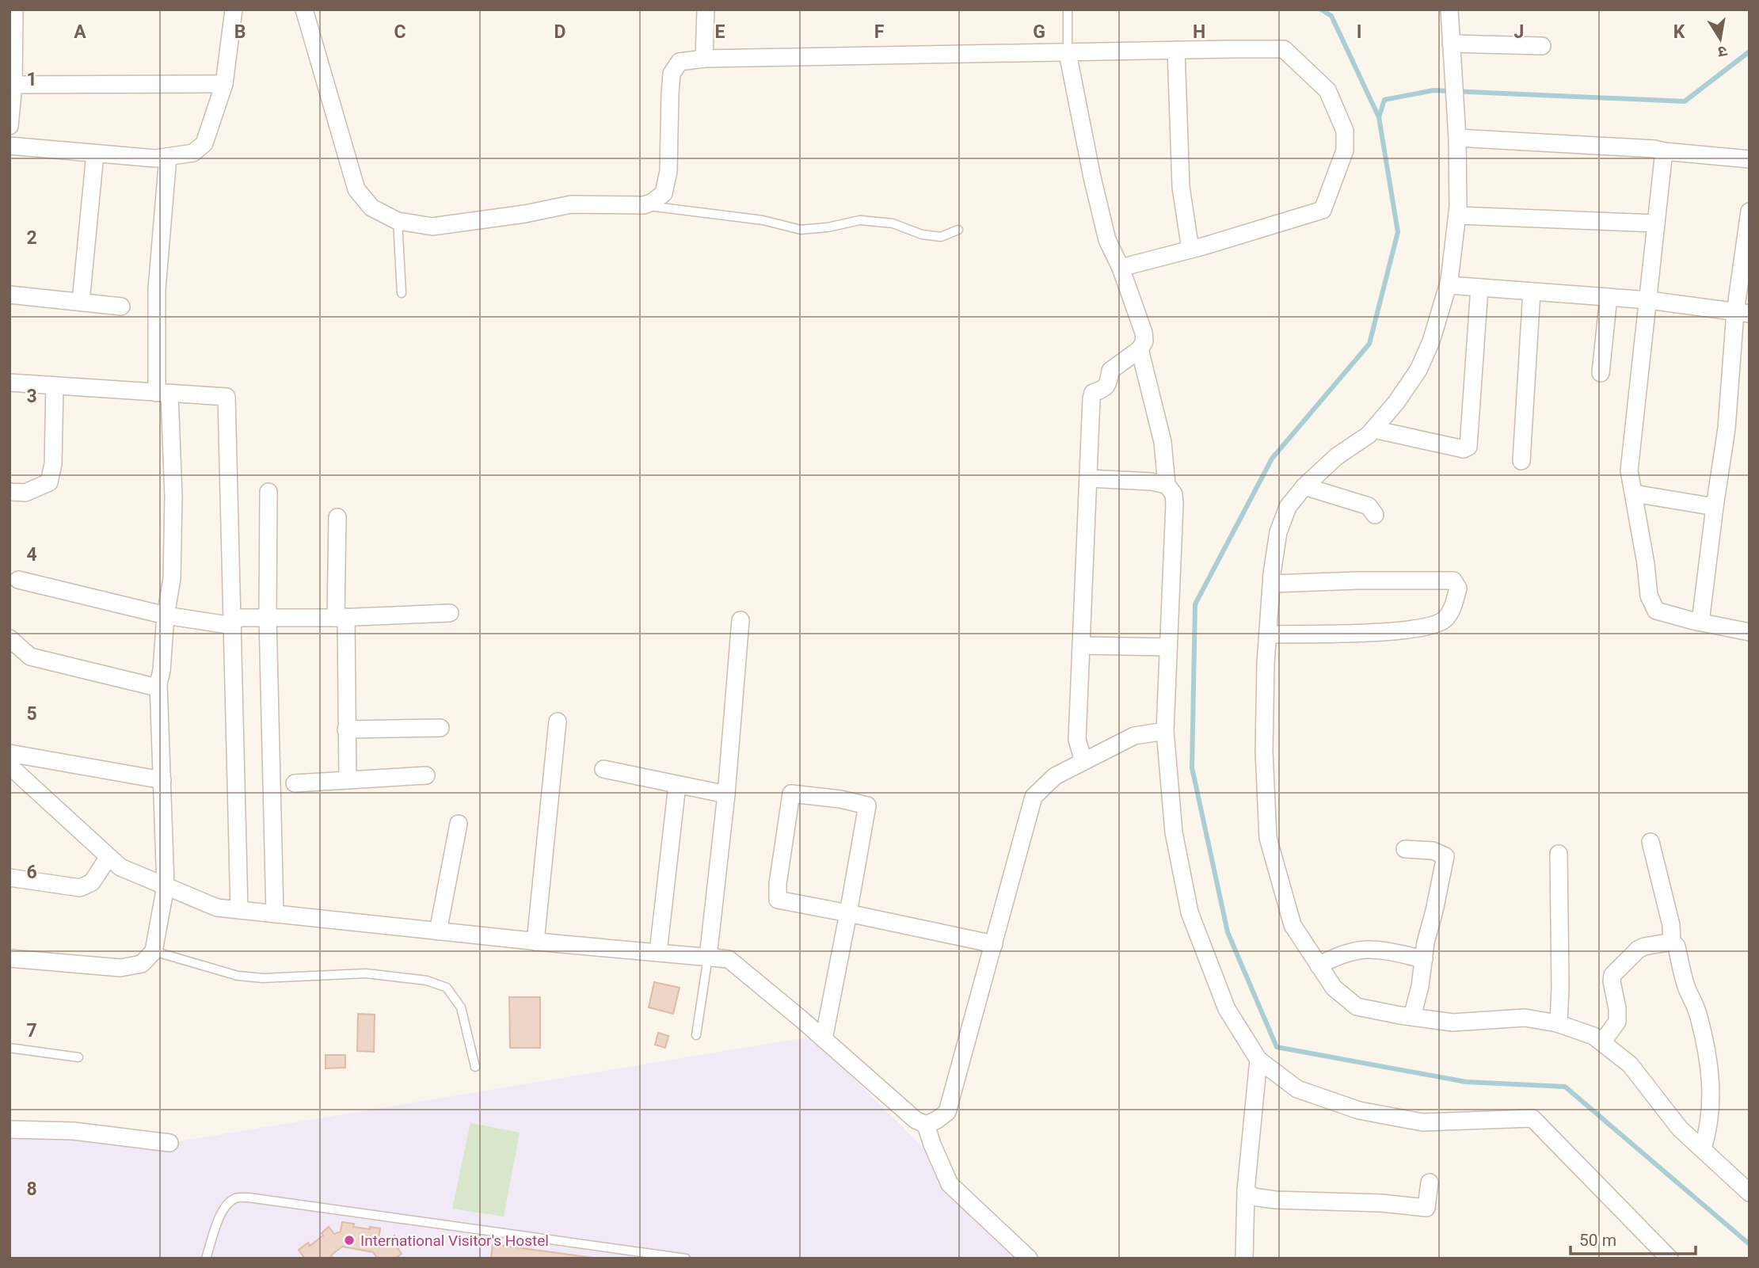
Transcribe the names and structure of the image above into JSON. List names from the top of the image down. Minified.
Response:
{"places":["International Visitor's Hostel"],"scale_bar":"50 m","north":"bottom","grid":{"columns":["A","B","C","D","E","F","G","H","I","J","K"],"rows":["1","2","3","4","5","6","7","8"]}}
